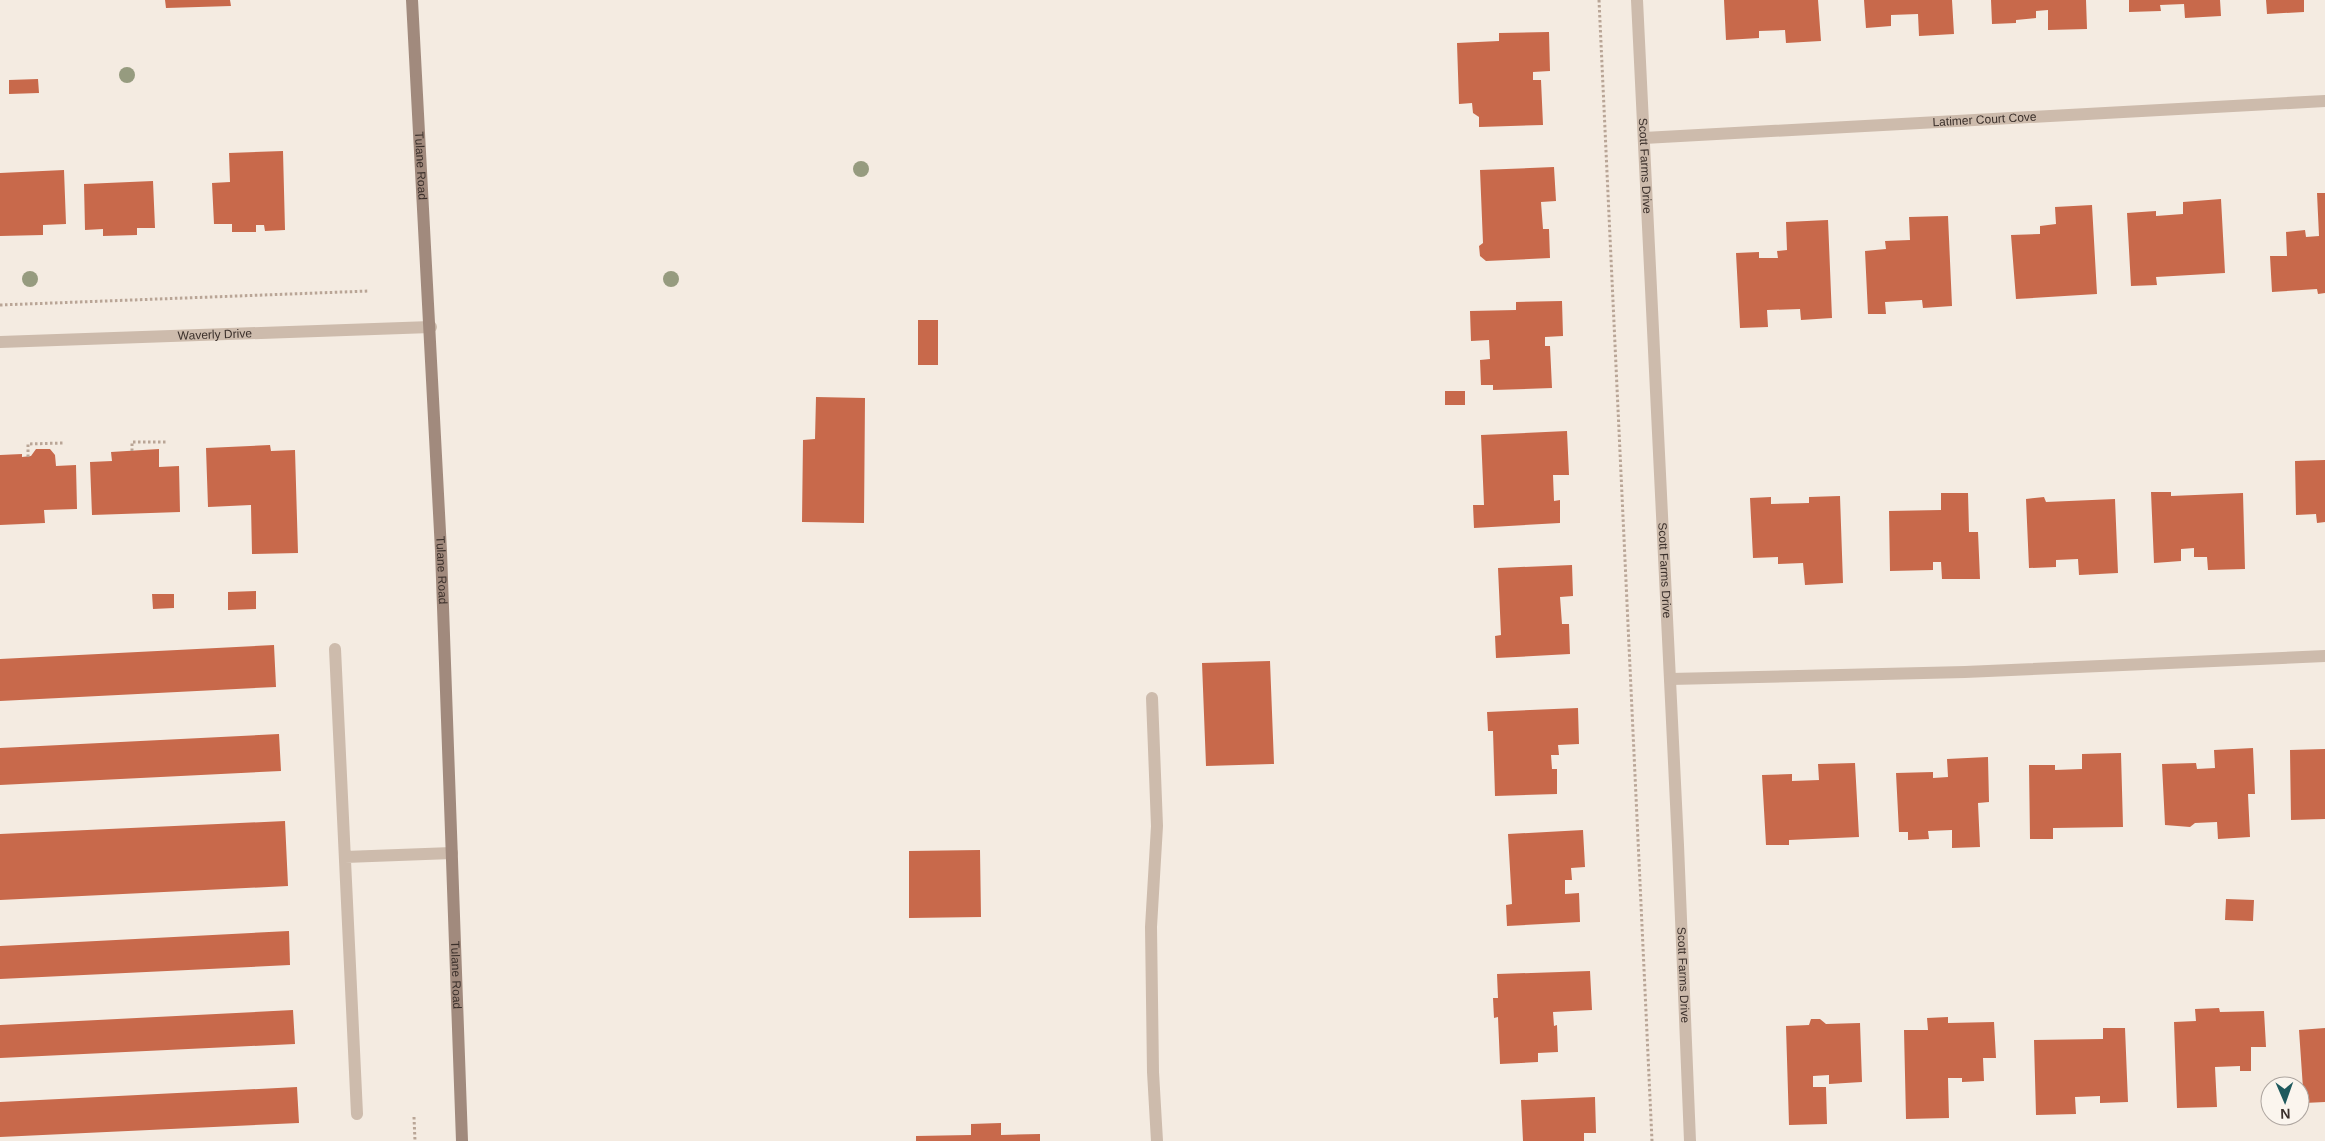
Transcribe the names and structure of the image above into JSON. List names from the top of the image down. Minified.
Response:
{"streets":{"street":["Latimer Court Cove","Tulane Road","Scott Farms Drive","Waverly Drive"]},"crossings":[["Latimer Court Cove","Scott Farms Drive"],["Tulane Road","Waverly Drive"]],"north":"bottom"}
